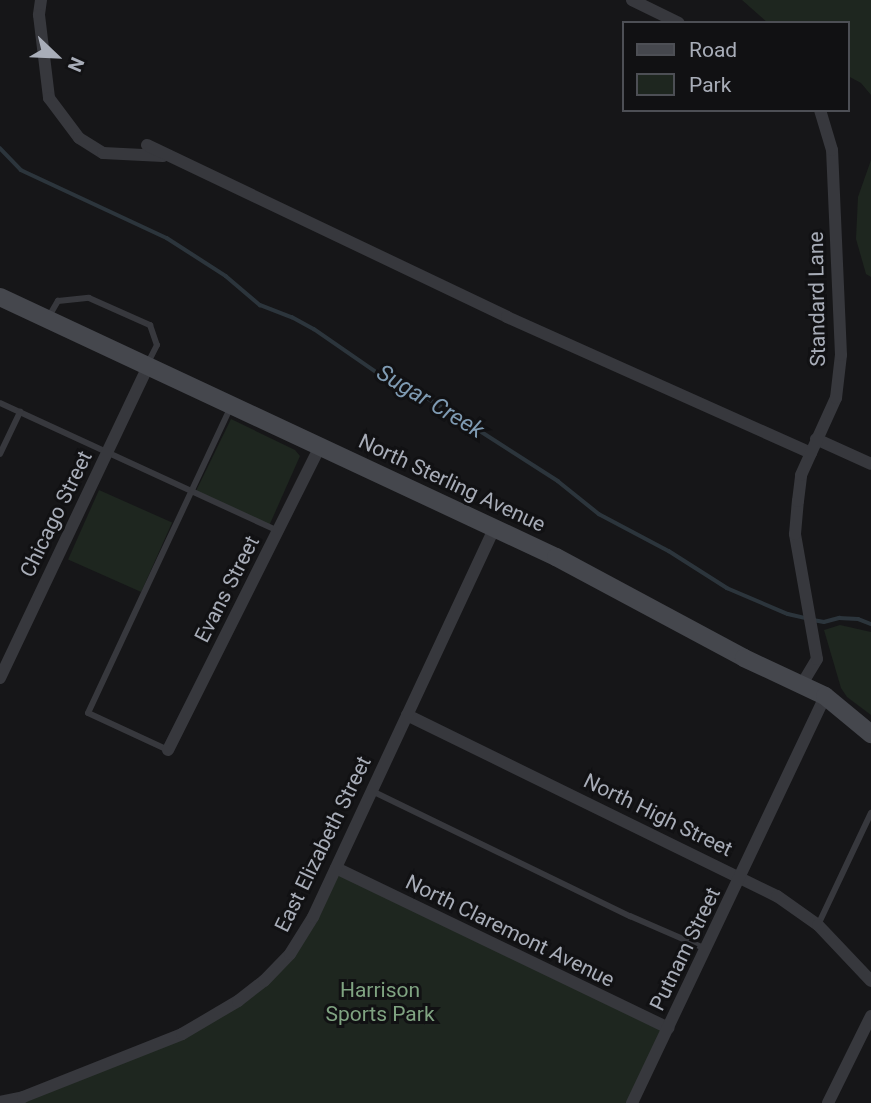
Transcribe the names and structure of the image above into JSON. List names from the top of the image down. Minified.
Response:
{"streets":{"main road":["North Sterling Avenue"],"street":["Standard Lane","Chicago Street","Evans Street","North High Street","East Elizabeth Street","North Claremont Avenue","Putnam Street"]},"crossings":[["Standard Lane","North Sterling Avenue"],["North Sterling Avenue","Chicago Street"],["North Sterling Avenue","Evans Street"],["North Sterling Avenue","East Elizabeth Street"],["North Sterling Avenue","Putnam Street"],["North High Street","East Elizabeth Street"],["North High Street","Putnam Street"],["East Elizabeth Street","North Claremont Avenue"],["North Claremont Avenue","Putnam Street"]],"water":["Sugar Creek"],"parks":["Harrison Sports Park"],"legend":["Road","Park"],"north":"bottom right"}
